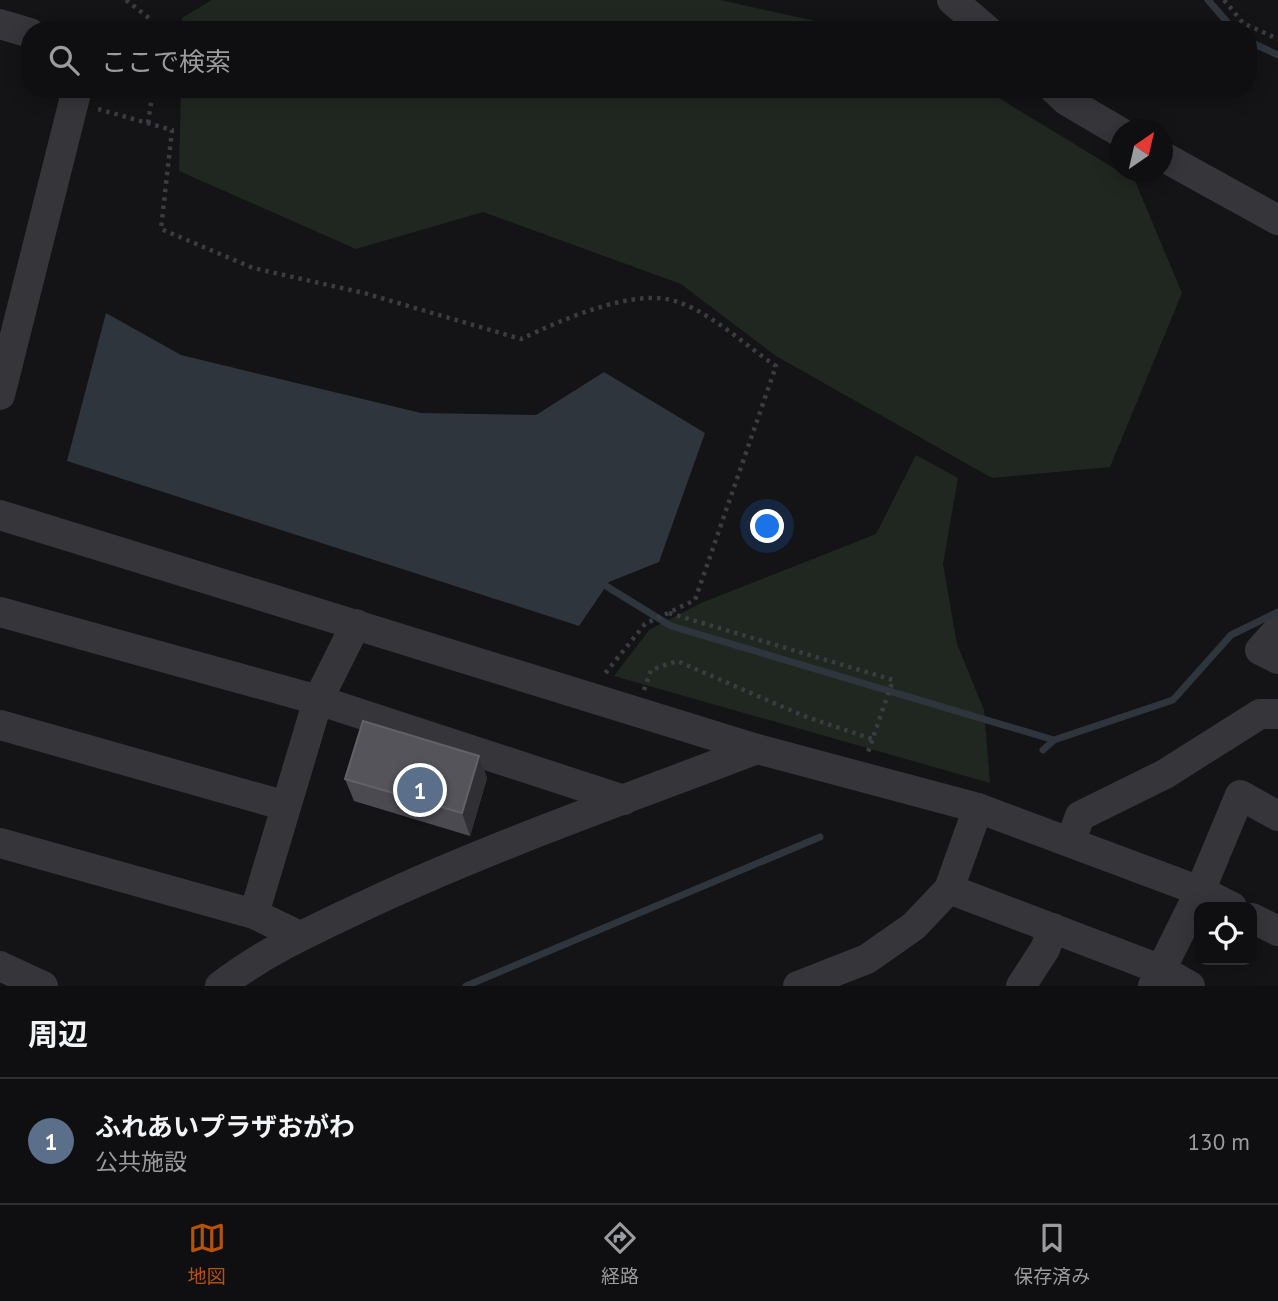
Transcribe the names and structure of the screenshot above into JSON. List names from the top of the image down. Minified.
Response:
{"north":"top right","page":{"search":"ここで検索","pins":"1","heading":"周辺","list":[{"mark":"1","name":"ふれあいプラザおがわ","note":"公共施設","value":"130 m"}],"nav":["地図","経路","保存済み"]}}
